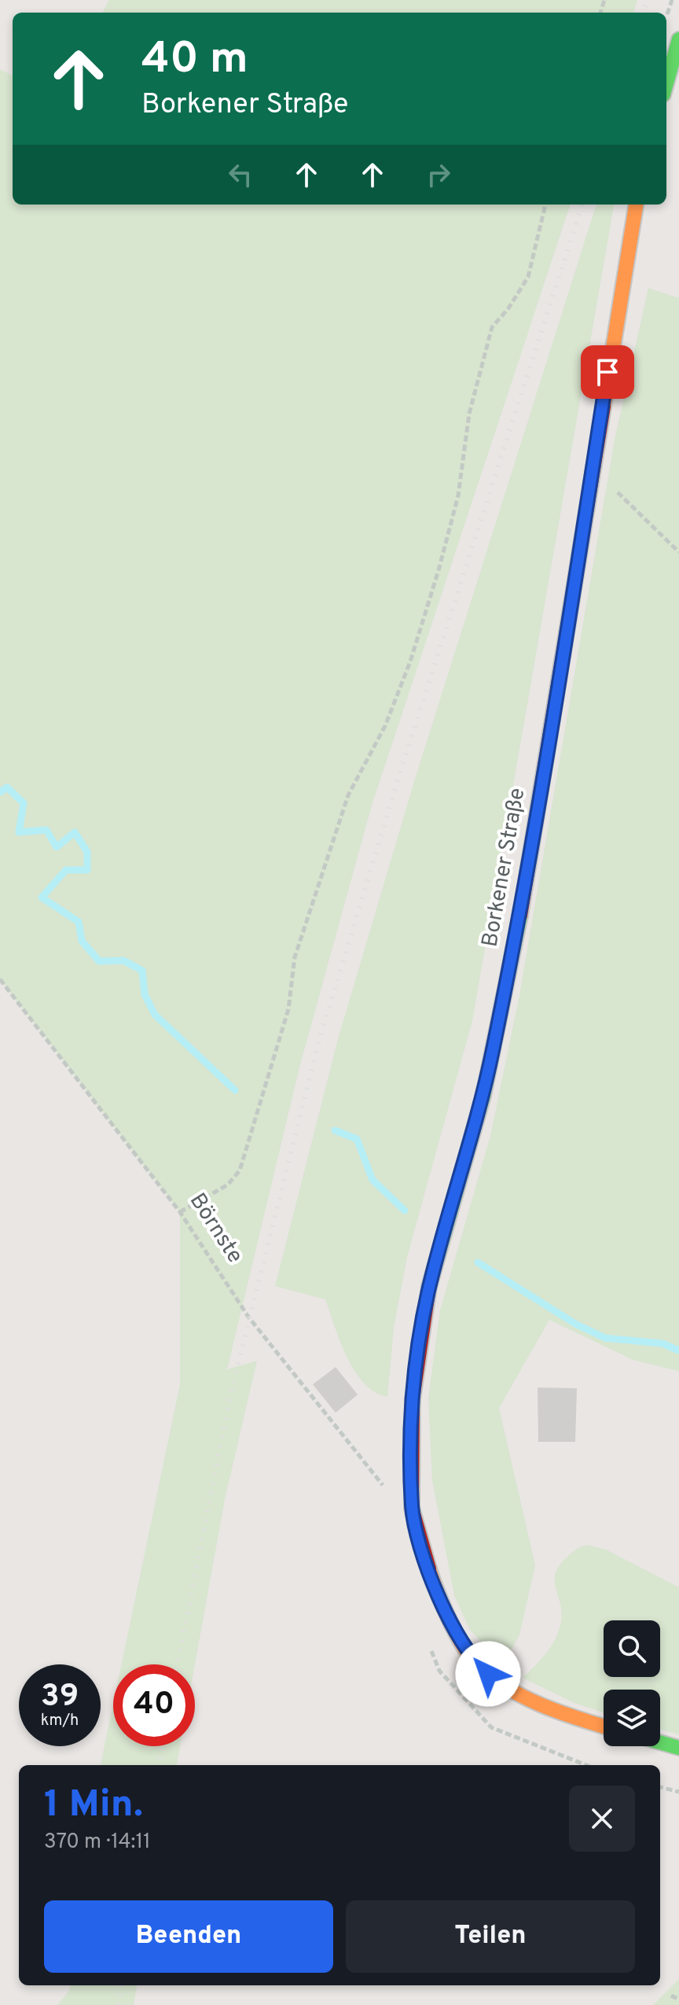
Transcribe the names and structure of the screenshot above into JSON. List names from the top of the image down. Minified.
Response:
{"streets":{"street":["Borkener Straße"],"path":["Börnste"]},"page":{"turn":["40 m","Borkener Straße"],"speed":"39 km/h","limit":"40","heading":["1 Min.","370 m · 14:11"],"buttons":["Beenden","Teilen"]}}
